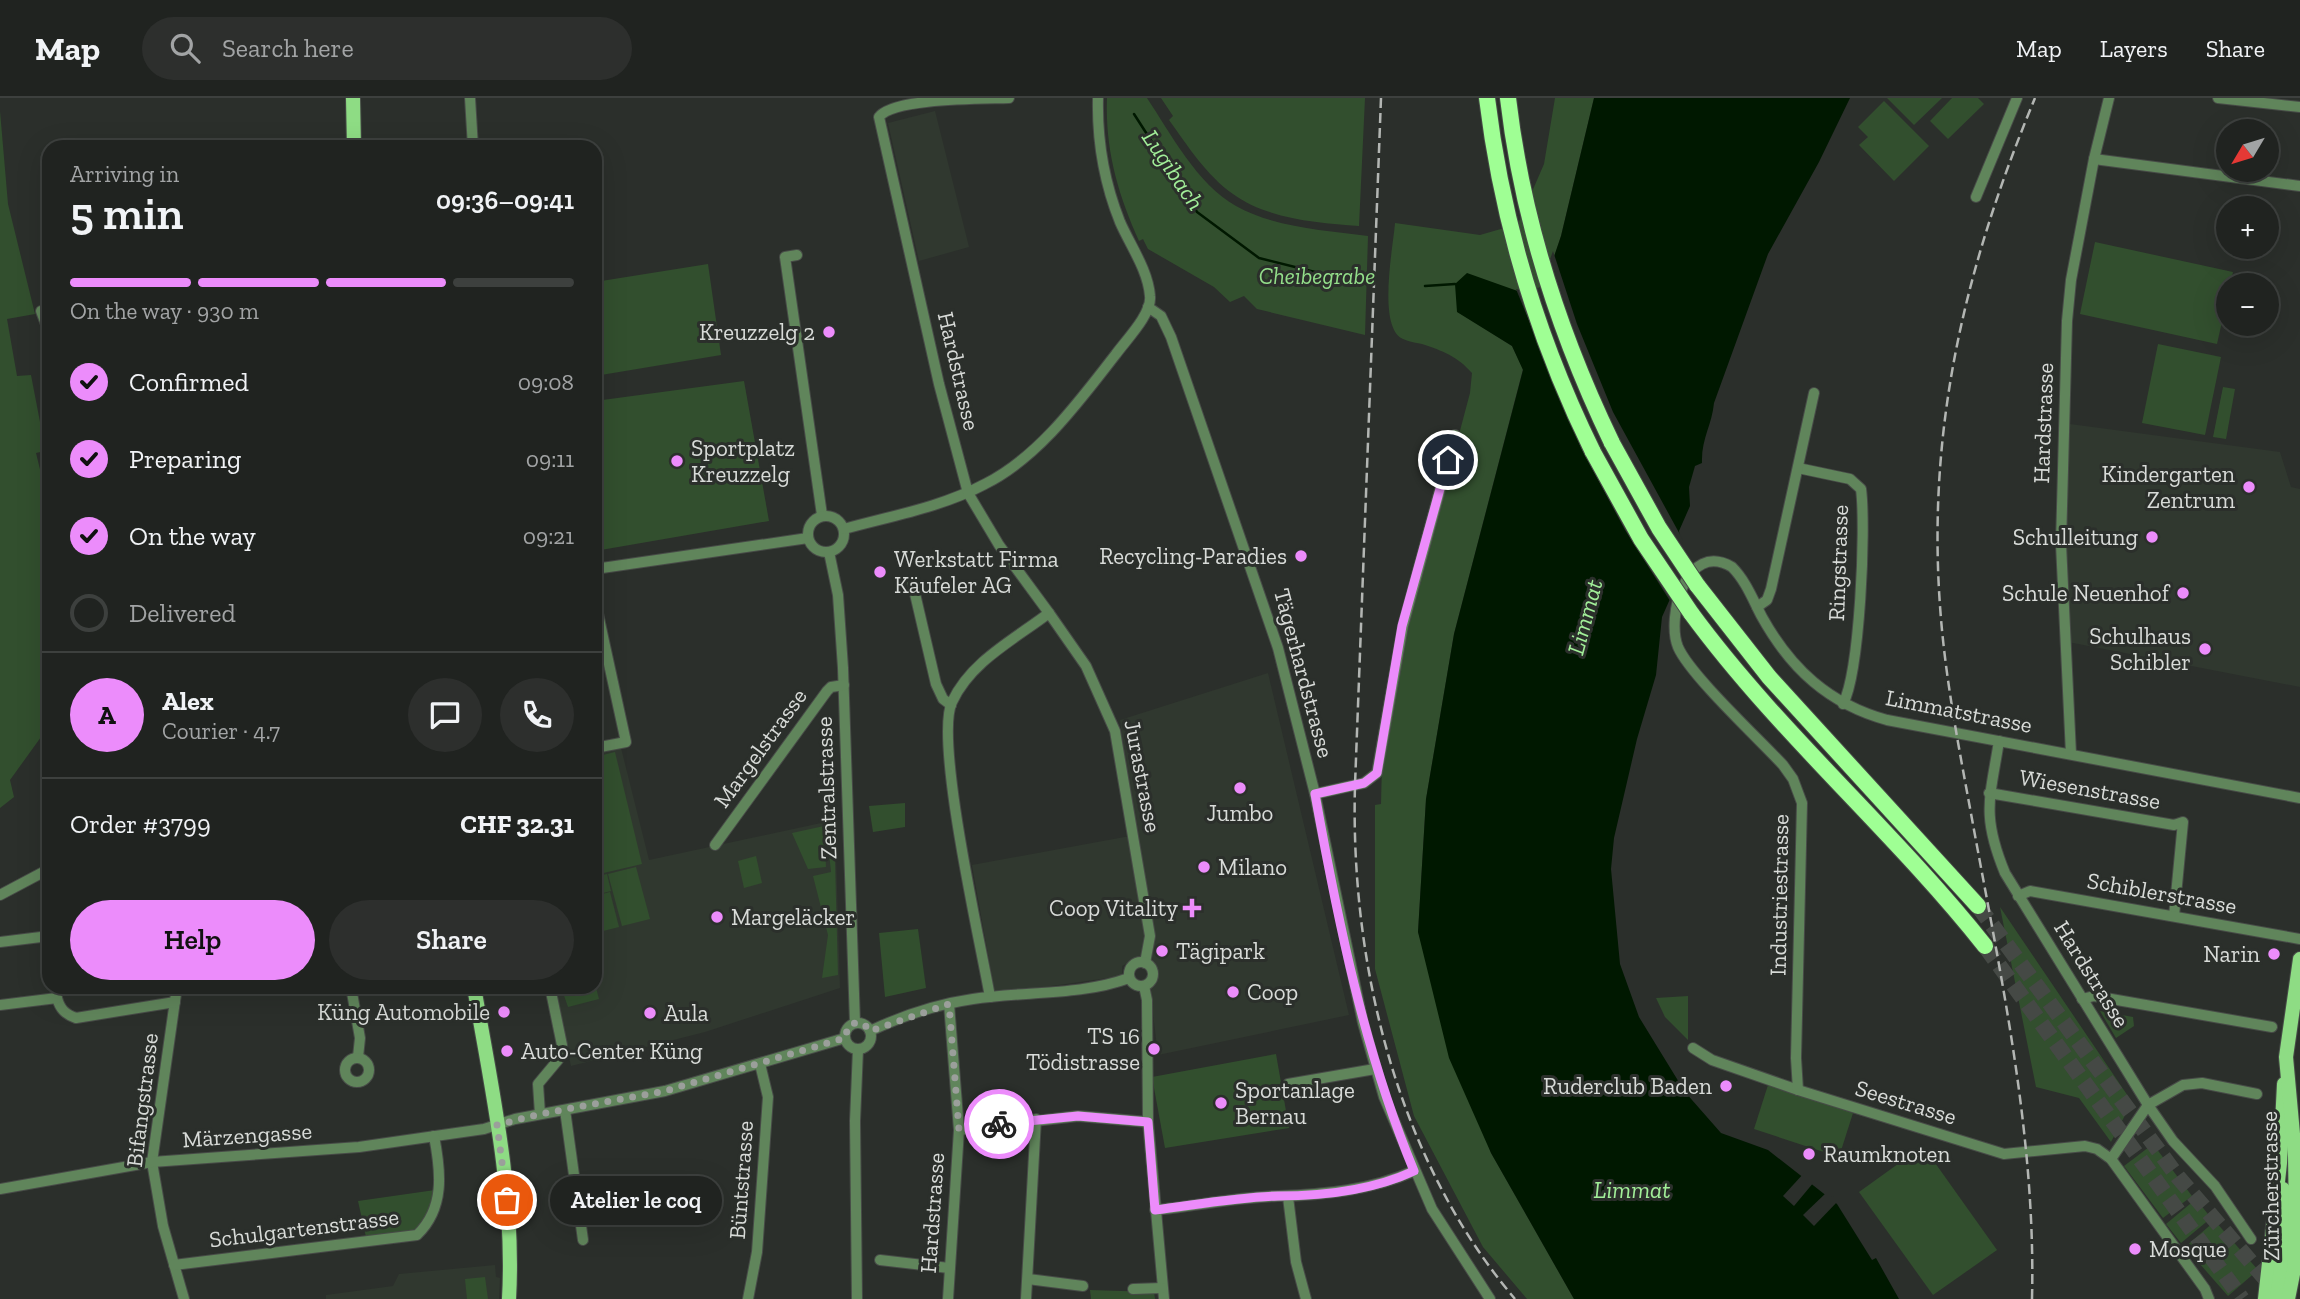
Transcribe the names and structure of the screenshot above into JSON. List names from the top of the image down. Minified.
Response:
{"streets":{"main road":["Zürcherstrasse"],"street":["Hardstrasse","Ringstrasse","Tägerhardstrasse","Limmatstrasse","Margelstrasse","Jurastrasse","Zentralstrasse","Wiesenstrasse","Schiblerstrasse","Industriestrasse","Bifangstrasse","Seestrasse","Märzengasse","Büntstrasse","Schulgartenstrasse"]},"crossings":[["Hardstrasse","Limmatstrasse"],["Hardstrasse","Jurastrasse"],["Hardstrasse","Wiesenstrasse"],["Hardstrasse","Schiblerstrasse"],["Ringstrasse","Limmatstrasse"],["Limmatstrasse","Industriestrasse"],["Margelstrasse","Zentralstrasse"],["Wiesenstrasse","Schiblerstrasse"],["Industriestrasse","Seestrasse"],["Bifangstrasse","Märzengasse"],["Bifangstrasse","Schulgartenstrasse"],["Märzengasse","Schulgartenstrasse"]],"water":["Lugibach","Limmat"],"parks":["Cheibegrabe"],"places":{"other":["Kreuzzelg 2","Sportplatz Kreuzzelg","Kindergarten Zentrum","Schulleitung","Recycling-Paradies","Werkstatt Firma Käufeler AG","Schule Neuenhof","Schulhaus Schibler","Jumbo","Milano","Margeläcker","Tägipark","Narin","Coop","Küng Automobile","Aula","TS 16 Tödistrasse","Auto-Center Küng","Ruderclub Baden","Sportanlage Bernau","Raumknoten","Atelier le coq","Mosque"],"health":["Coop Vitality"]},"north":"bottom left","page":{"header":"Map","search":"Search here","nav":["Map","Layers","Share"],"map_buttons":["+","−"],"heading":["5 min","Arriving in","09:36–09:41"],"panel":["Alex","Courier · 4.7","Order #3799","CHF 32.31"],"bar":"On the way · 930 m","list":[["Confirmed","09:08"],["Preparing","09:11"],["On the way","09:21"],"Delivered"],"round":"A","buttons":["Help","Share"],"bubble":"Atelier le coq"}}
